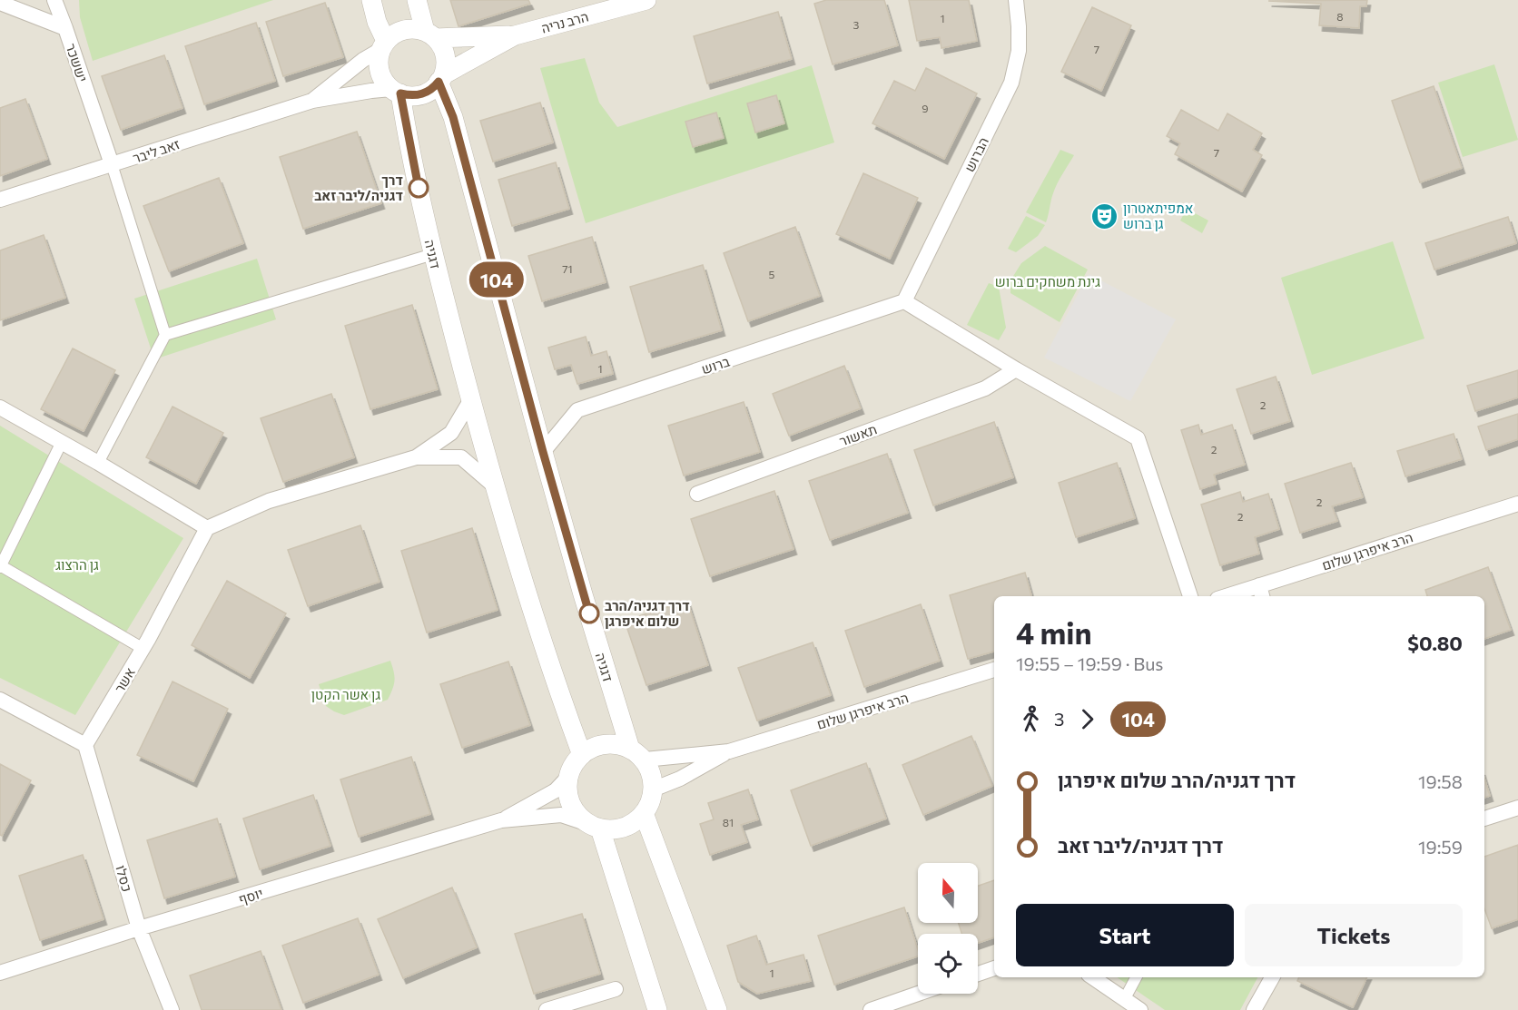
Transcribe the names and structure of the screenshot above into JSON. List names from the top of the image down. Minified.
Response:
{"streets":{"street":["הרב נריה","יששכר","זאב ליבר","הברוש","דגניה","ברוש","תאשור","הרב איפרגן שלום","אשר","כסלו","יוסף"]},"crossings":[["הרב נריה","זאב ליבר"],["הרב נריה","דגניה"],["יששכר","זאב ליבר"],["זאב ליבר","דגניה"],["הברוש","ברוש"],["דגניה","ברוש"],["דגניה","הרב איפרגן שלום"],["דגניה","יוסף"],["הרב איפרגן שלום","יוסף"],["אשר","כסלו"],["כסלו","יוסף"]],"parks":["גינת משחקים ברוש","גן הרצוג","גן אשר הקטן"],"places":{"other":["דרך דגניה/ליבר זאב","דרך דגניה/הרב שלום איפרגן"],"theatre":["אמפיתאטרון גן ברוש"]},"lines":["bus line 104"],"house_numbers":["8","1","3","7","9","7","71","5","1","2","2","2","2","81","1"],"north":"top","page":{"on_map":"104","heading":["4 min","19:55 – 19:59 · Bus","$0.80"],"legs":["3","104"],"list":[{"name":"דרך דגניה/הרב שלום איפרגן","value":"19:58"},{"name":"דרך דגניה/ליבר זאב","value":"19:59"}],"buttons":["Start","Tickets"]}}
